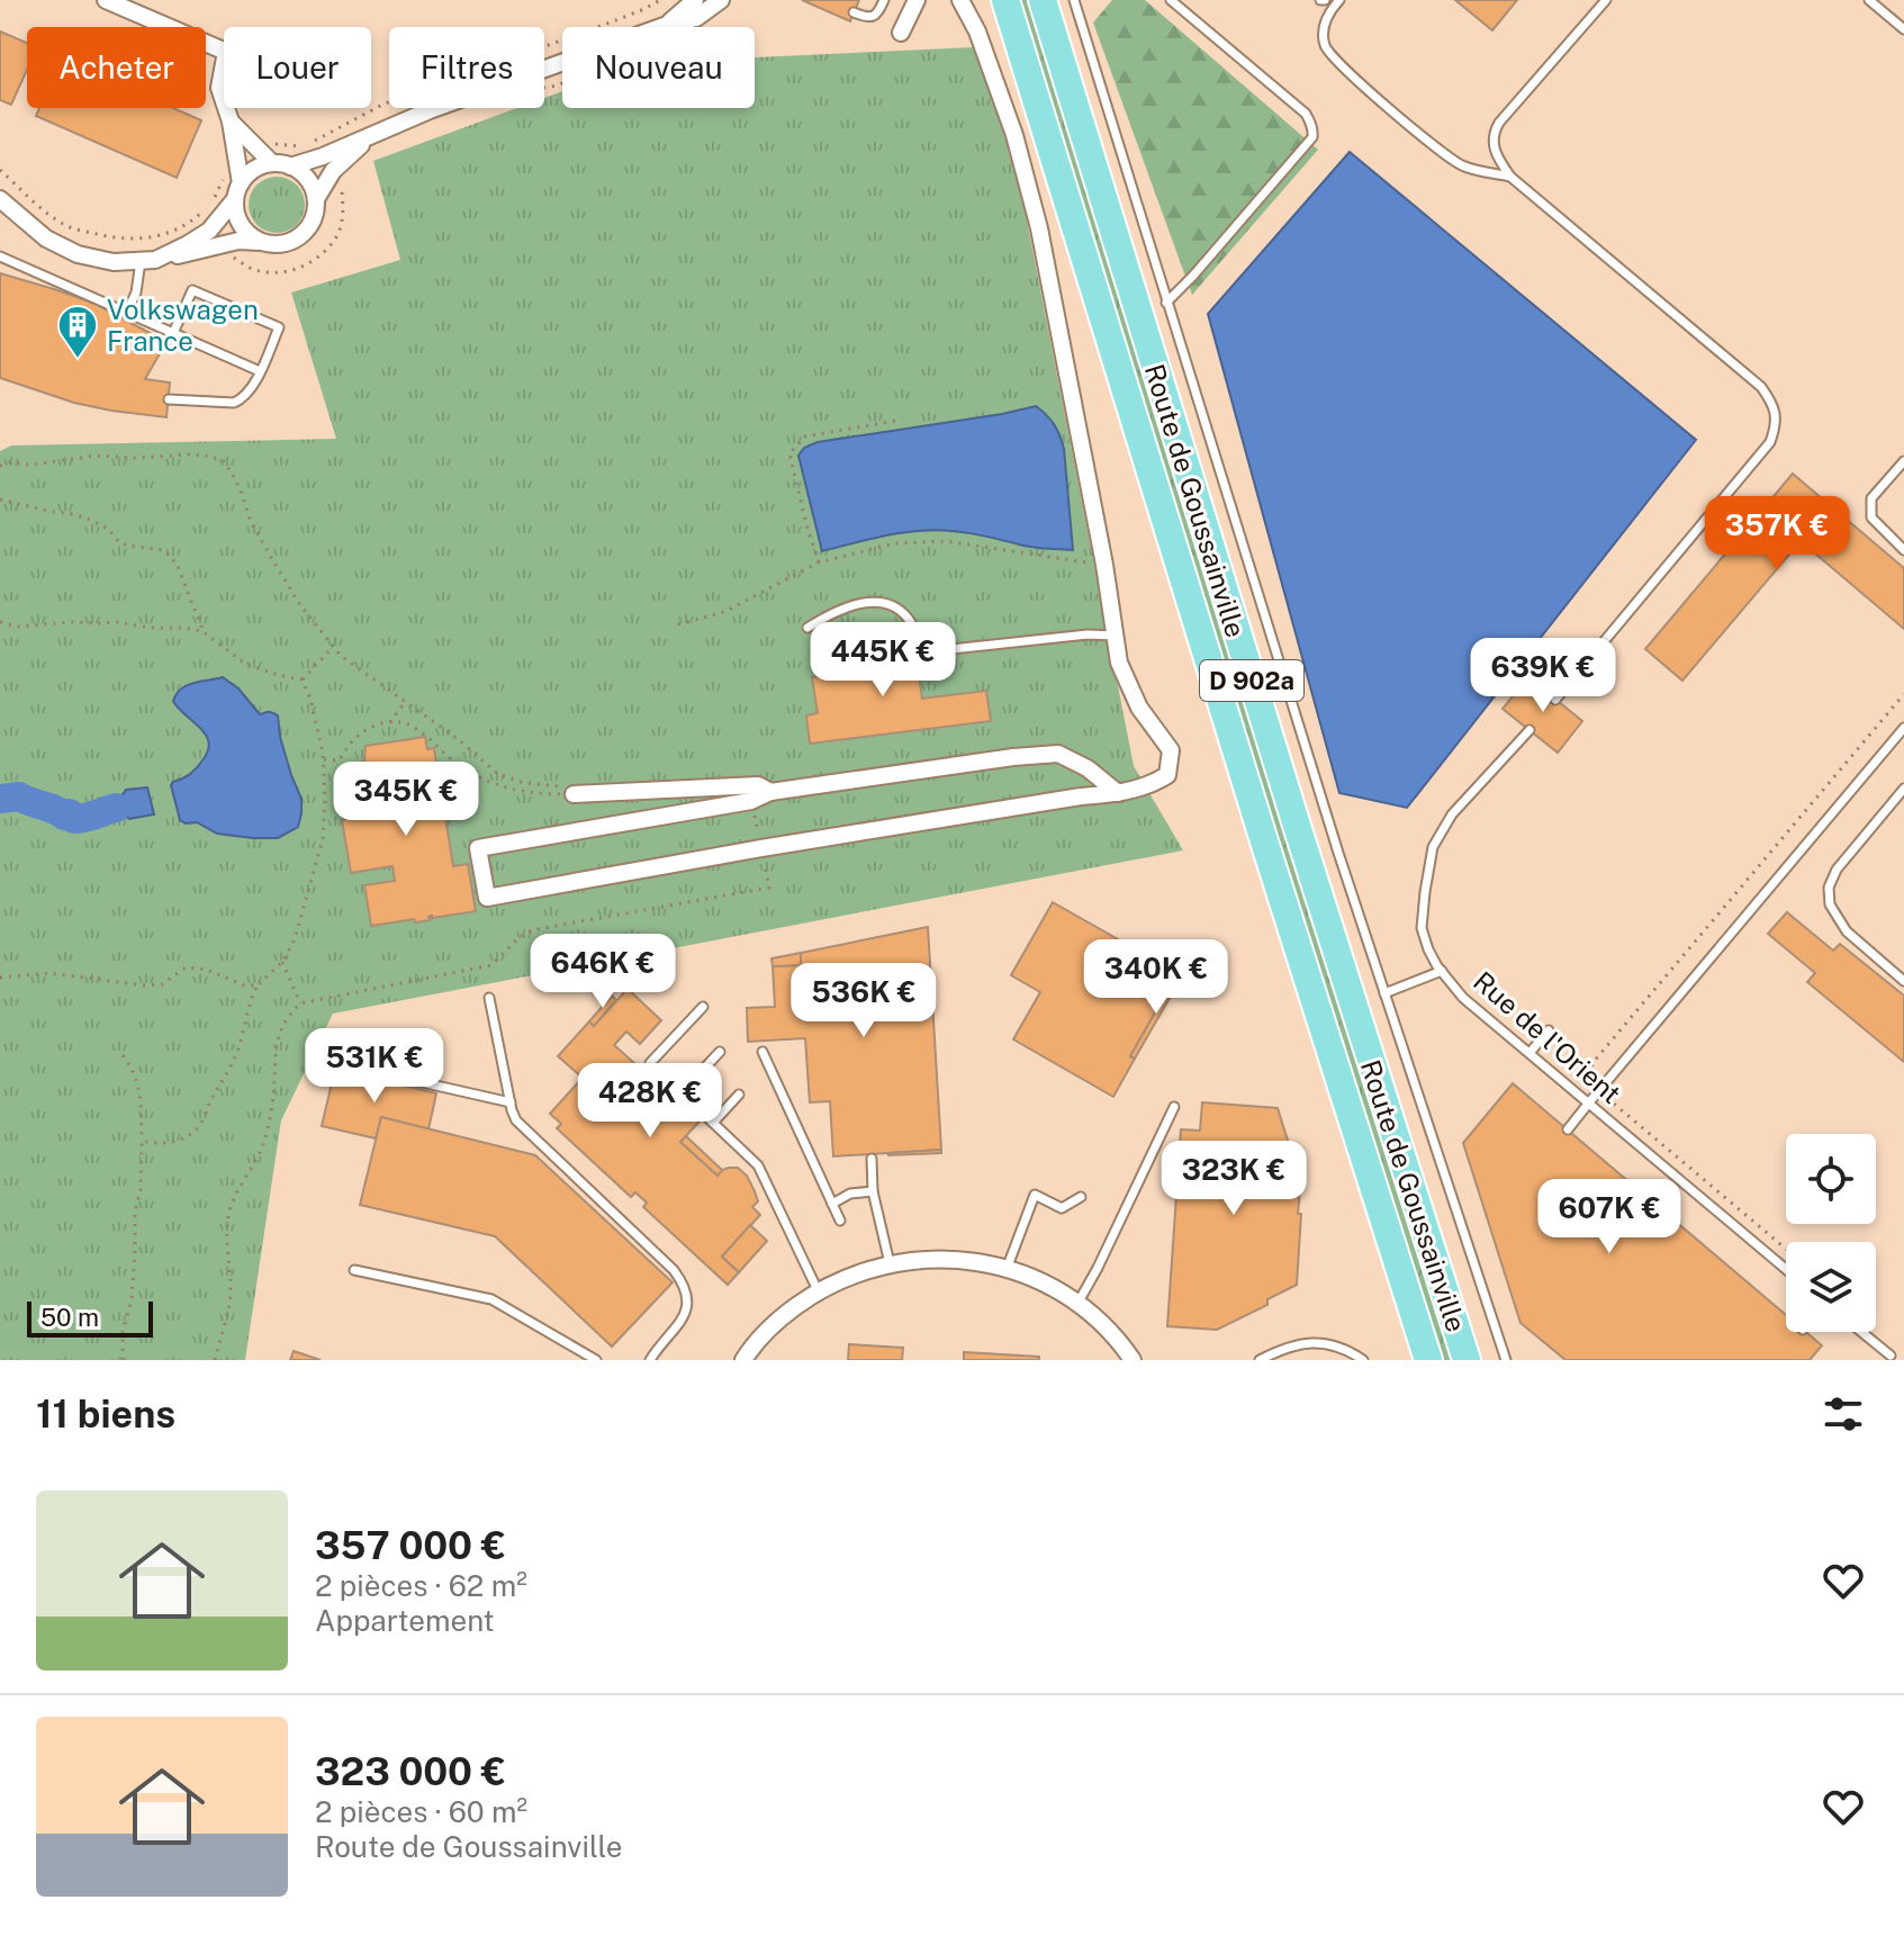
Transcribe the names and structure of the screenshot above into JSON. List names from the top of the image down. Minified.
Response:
{"streets":{"main road":["Route de Goussainville","D 902a"],"lane":["Rue de l'Orient"]},"places":{"building":["Volkswagen France"]},"scale_bar":"50 m","page":{"chip":["Acheter","Louer","Filtres","Nouveau"],"price":["357K €","445K €","639K €","345K €","646K €","340K €","536K €","531K €","428K €","323K €","607K €"],"scale":"50 m","heading":"11 biens","list":[{"name":"357 000 €","note":"2 pièces · 62 m² · Appartement"},{"name":"323 000 €","note":"2 pièces · 60 m² · Route de Goussainville"}]}}
